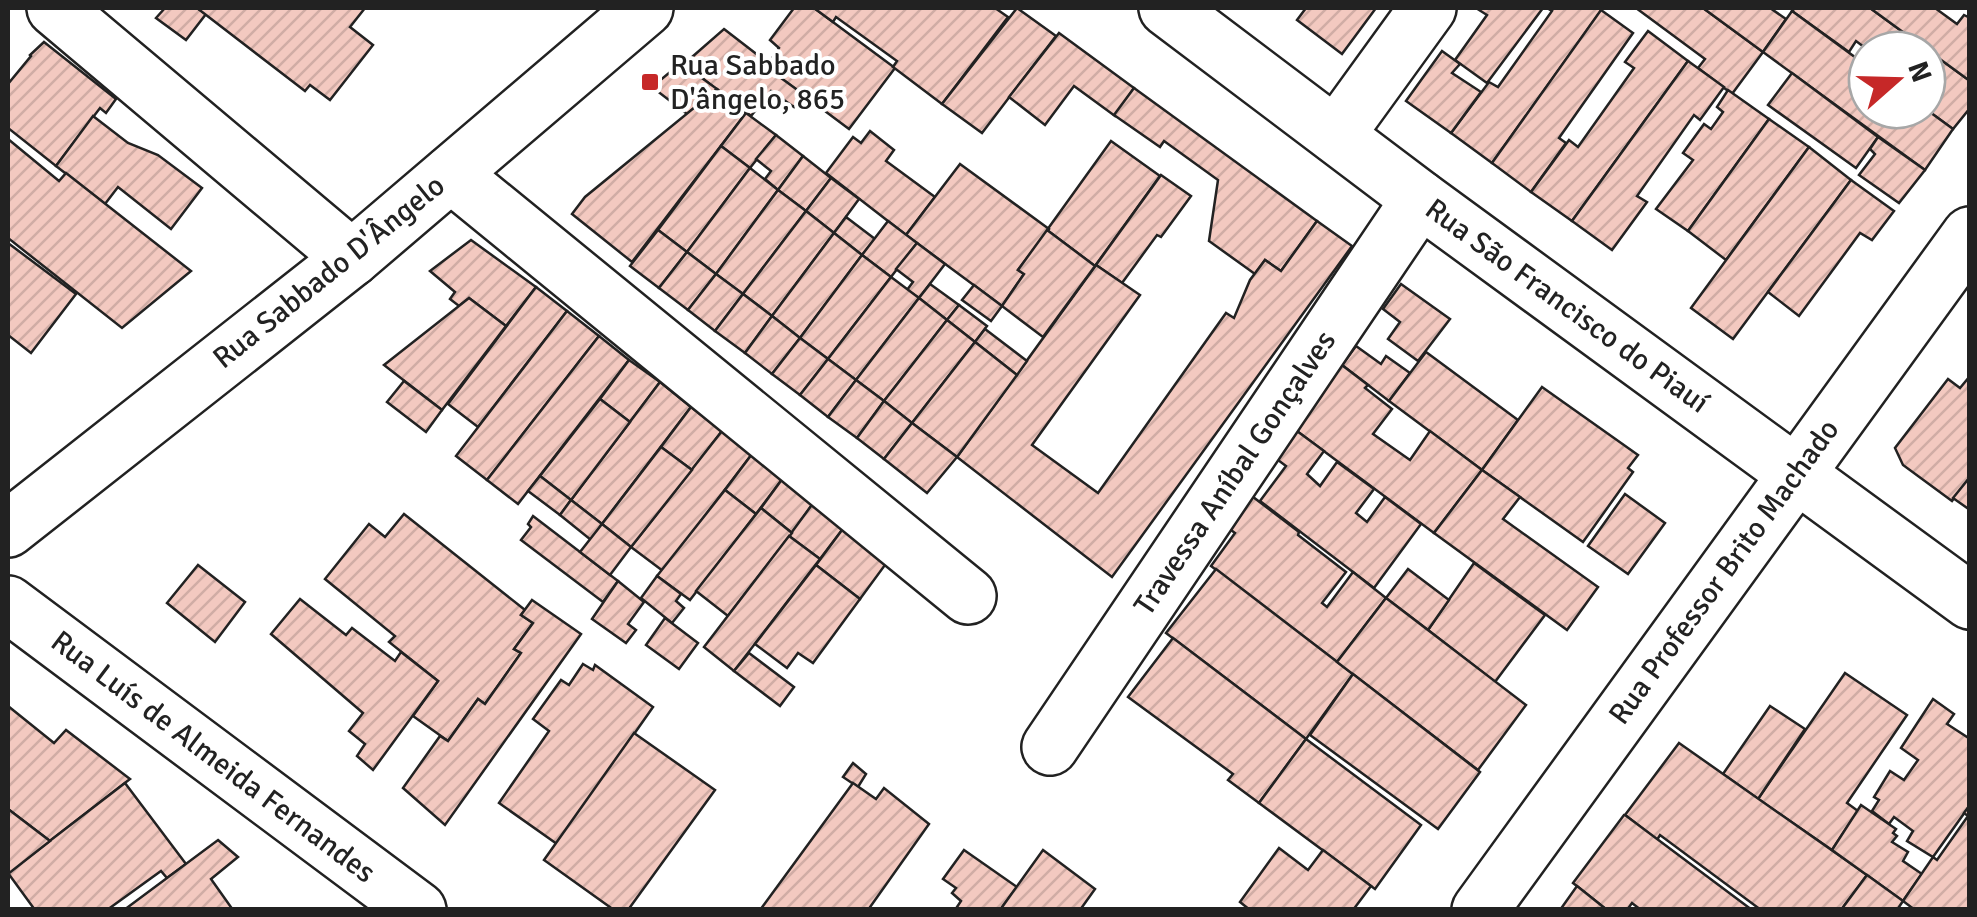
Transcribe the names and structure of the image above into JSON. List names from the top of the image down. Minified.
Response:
{"streets":{"street":["Rua Sabbado D'Ângelo","Rua São Francisco do Piauí","Travessa Aníbal Gonçalves","Rua Professor Brito Machado","Rua Luís de Almeida Fernandes"]},"crossings":[["Rua São Francisco do Piauí","Travessa Aníbal Gonçalves"],["Rua São Francisco do Piauí","Rua Professor Brito Machado"]],"places":{"transit":["Rua Sabbado D'ângelo, 865"]},"north":"right"}
